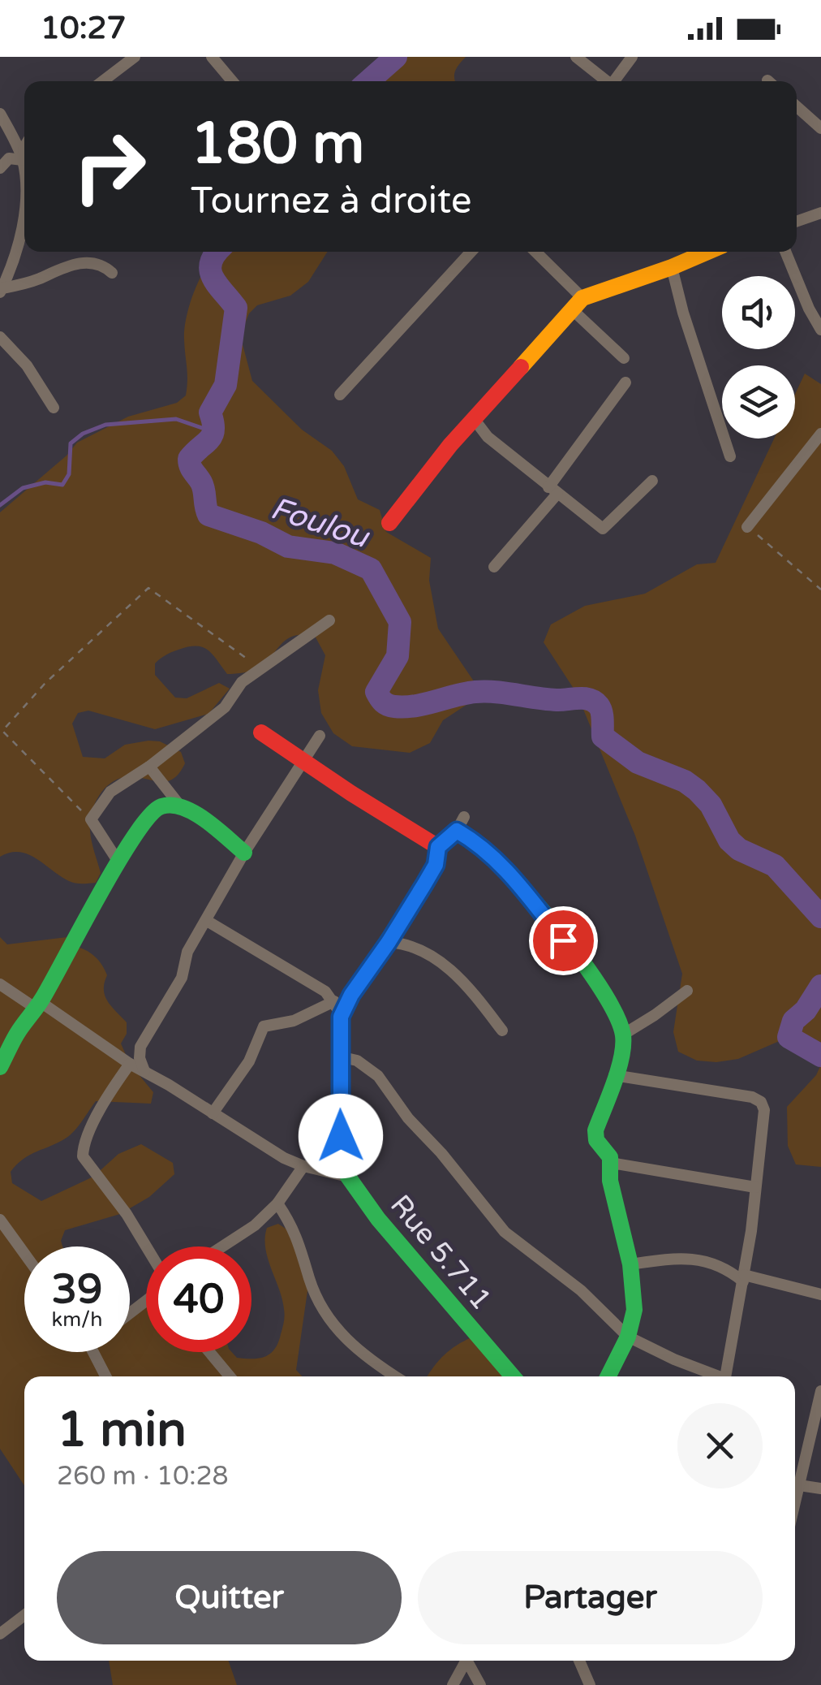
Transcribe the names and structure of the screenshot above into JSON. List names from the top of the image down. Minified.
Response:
{"streets":{"street":["Rue 5.711"]},"water":["Foulou"],"page":{"status":"10:27","turn":["180 m","Tournez à droite"],"speed":"39 km/h","limit":"40","heading":["1 min","260 m · 10:28"],"buttons":["Quitter","Partager"]}}
